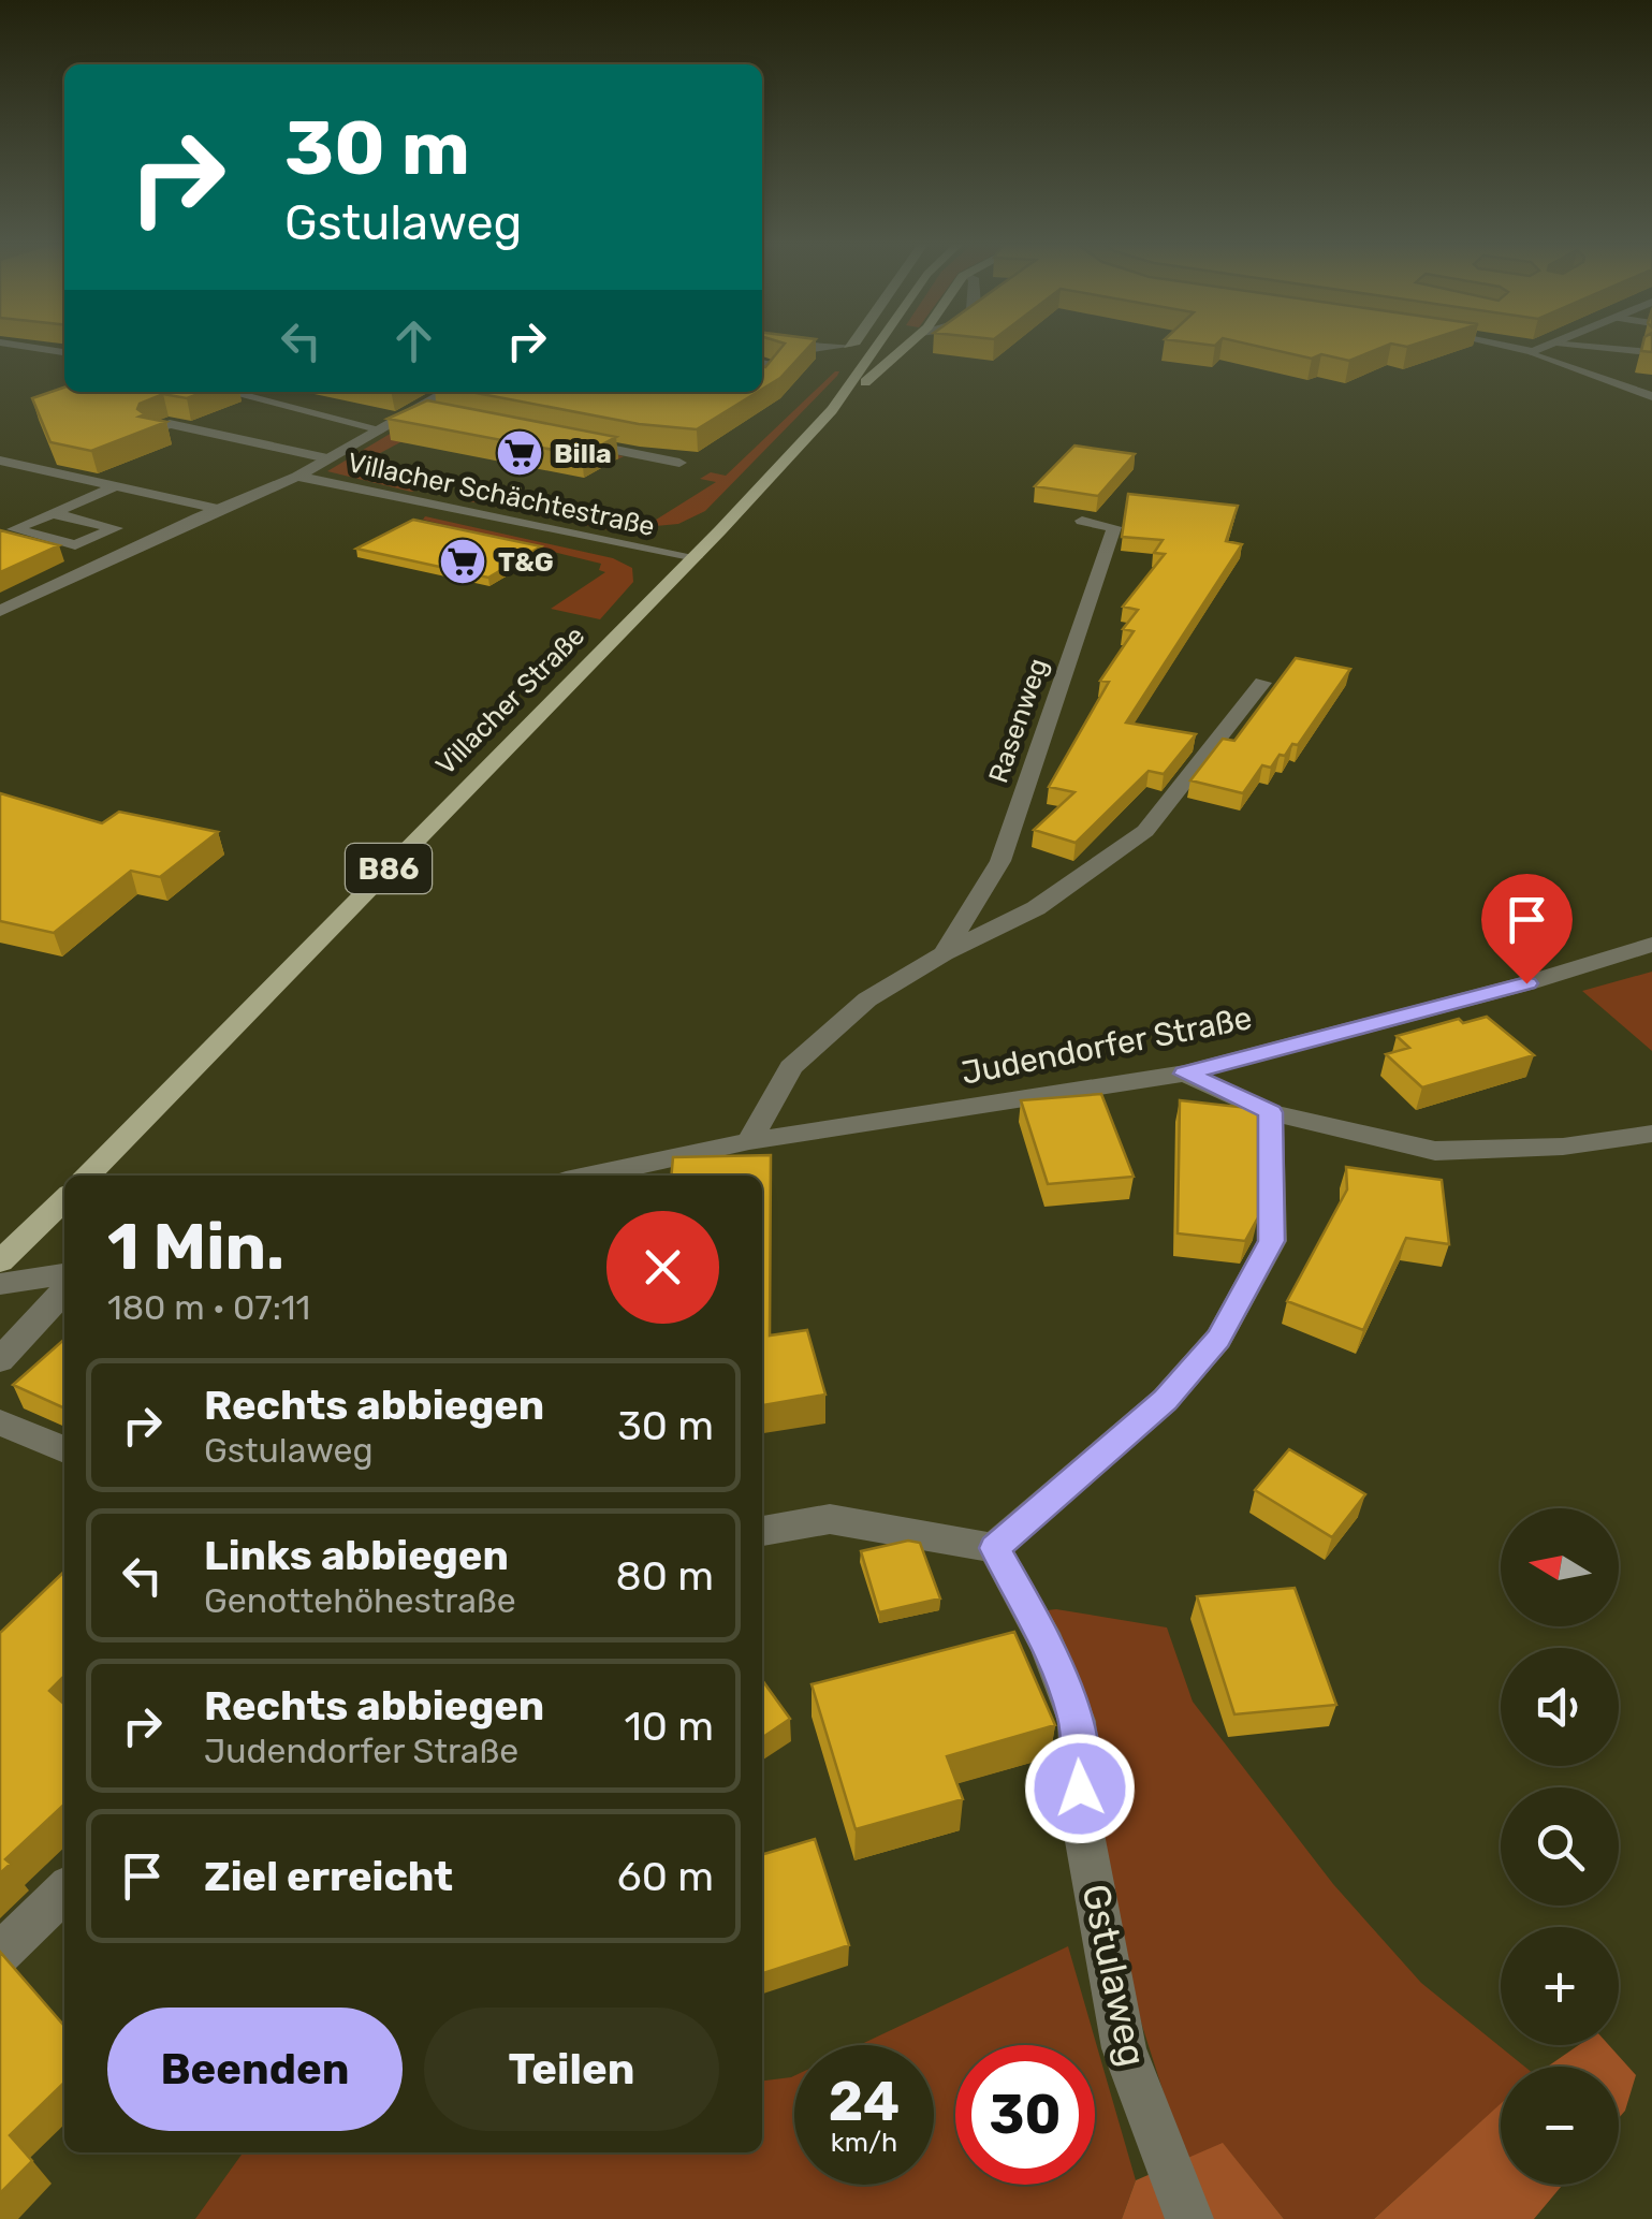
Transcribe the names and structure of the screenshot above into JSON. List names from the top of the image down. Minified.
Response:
{"streets":{"main road":["Villacher Straße","B86"],"street":["Villacher Schächtestraße","Rasenweg","Judendorfer Straße","Gstulaweg"]},"crossings":[["Villacher Schächtestraße","Villacher Straße"],["Rasenweg","Judendorfer Straße"]],"places":{"supermarket":["Billa","T&G"]},"north":"left","page":{"turn":["30 m","Gstulaweg"],"heading":["1 Min.","180 m · 07:11"],"list":[{"name":"Rechts abbiegen","note":"Gstulaweg","value":"30 m"},{"name":"Links abbiegen","note":"Genottehöhestraße","value":"80 m"},{"name":"Rechts abbiegen","note":"Judendorfer Straße","value":"10 m"},{"name":"Ziel erreicht","value":"60 m"}],"map_buttons":["+","−"],"buttons":["Beenden","Teilen"],"speed":"24 km/h","limit":"30"}}
